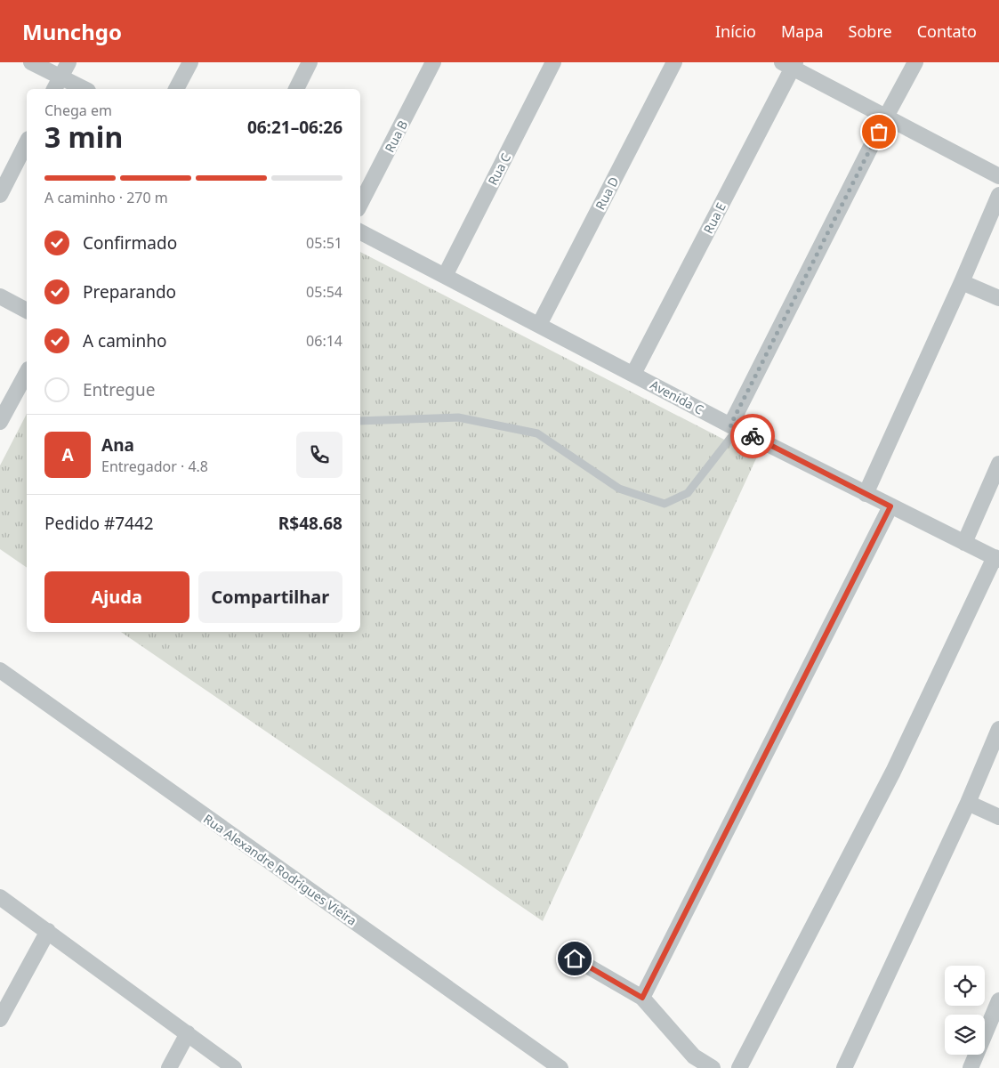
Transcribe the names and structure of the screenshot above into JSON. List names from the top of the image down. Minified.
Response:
{"streets":{"street":["Rua B","Rua C","Rua D","Rua E","Avenida C","Rua Alexandre Rodrigues Vieira"]},"crossings":[["Rua C","Avenida C"],["Rua D","Avenida C"],["Rua E","Avenida C"]],"page":{"header":"Munchgo","nav":["Início","Mapa","Sobre","Contato"],"heading":["3 min","Chega em","06:21–06:26"],"panel":["Ana","Entregador · 4.8","Pedido #7442","R$48.68"],"bar":"A caminho · 270 m","list":[["Confirmado","05:51"],["Preparando","05:54"],["A caminho","06:14"],"Entregue"],"round":"A","buttons":["Ajuda","Compartilhar"]}}
